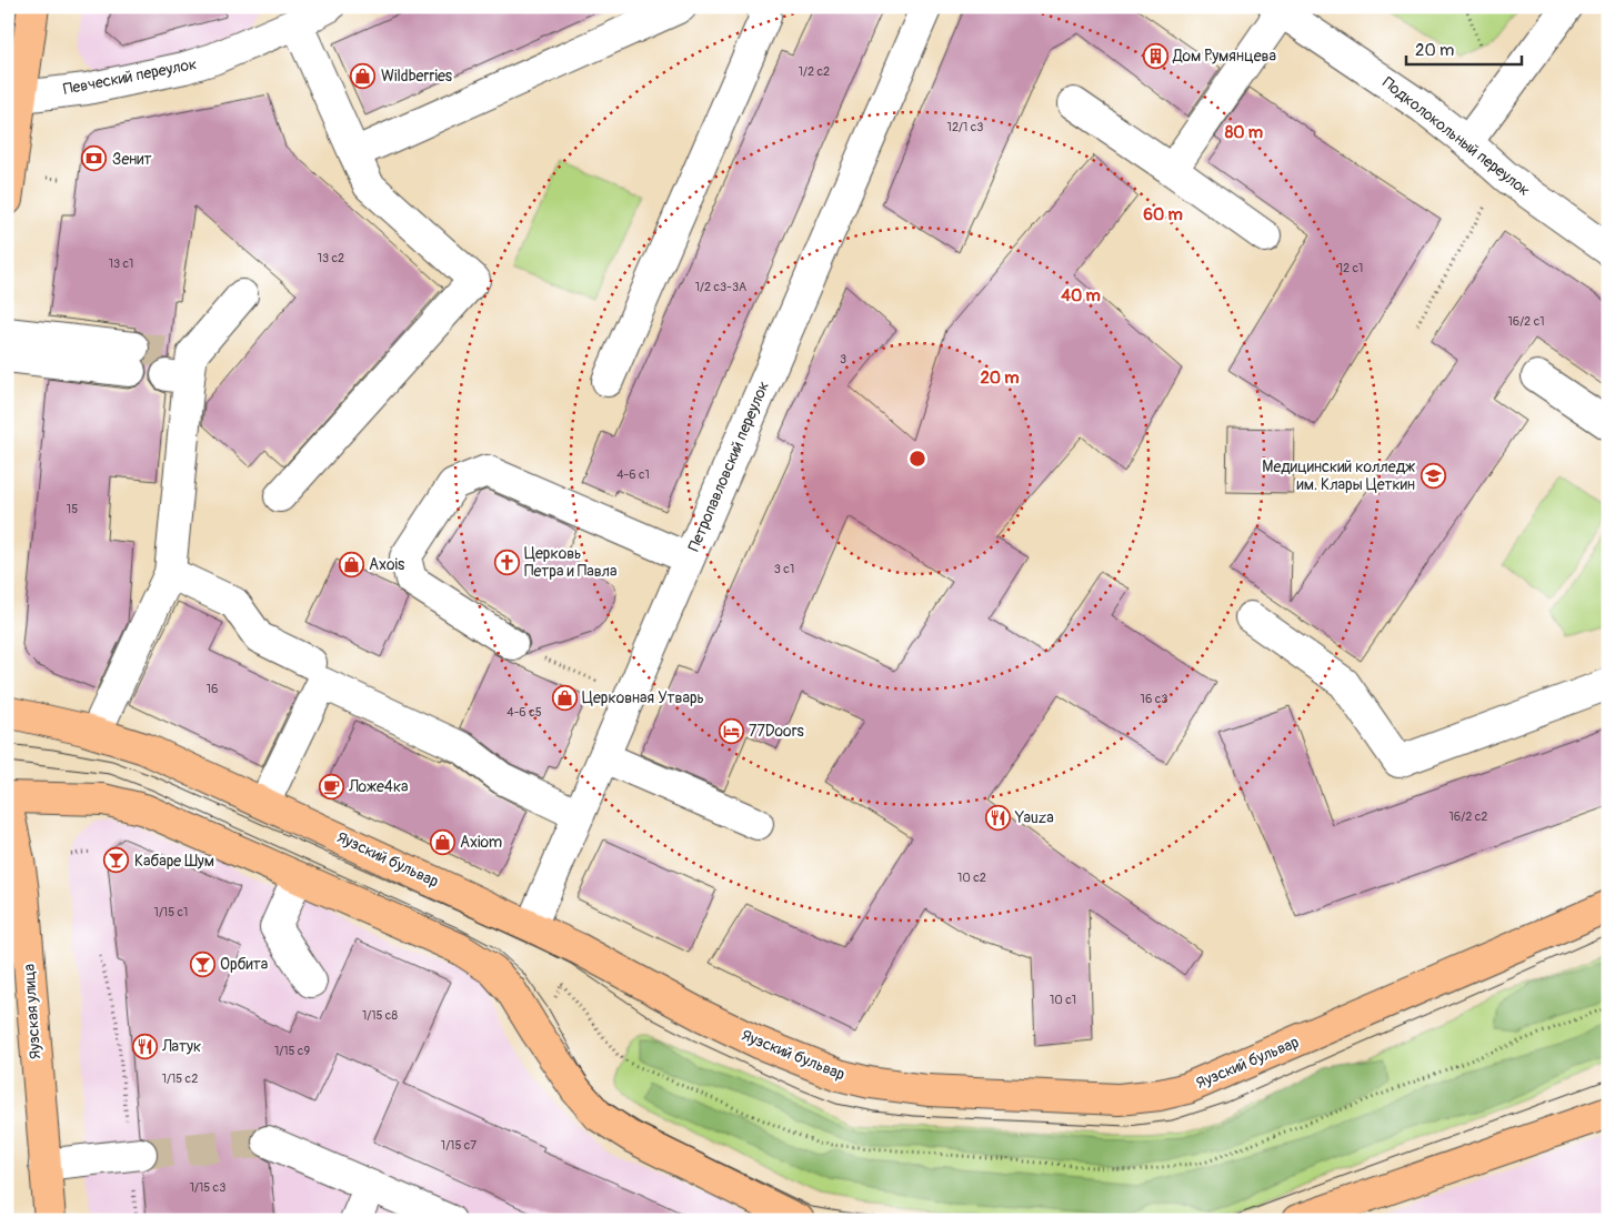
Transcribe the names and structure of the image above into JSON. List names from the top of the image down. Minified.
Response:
{"streets":{"main road":["Яузский бульвар","Яузская улица"],"street":["Певческий переулок","Подколокольный переулок","Петропавловский переулок"]},"crossings":[["Петропавловский переулок","Яузский бульвар"]],"places":{"building":["Дом Румянцева"],"shop":["Wildberries","Axois","Церковная Утварь","Axiom"],"bank":["Зенит"],"school or university":["Медицинский колледж им. Клары Цеткин"],"church":["Церковь Петра и Павла"],"hotel":["77Doors"],"cafe":["Ложе4ка"],"restaurant":["Yauza","Латук"],"bar":["Кабаре Шум","Орбита"]},"house_numbers":["1/2 с2","12/1 с3","13 с2","13 с1","12 с1","1/2 с3-3А","16/2 с1","3","4-6 с1","15","3 с1","16","16 с3","4-6 с5","16/2 с2","10 с2","1/15 с1","10 с1","1/15 с8","1/15 с9","1/15 с2","1/15 с7","1/15 с3"],"scale_bar":"20 m","rings":["80 m","60 m","40 m","20 m"]}
